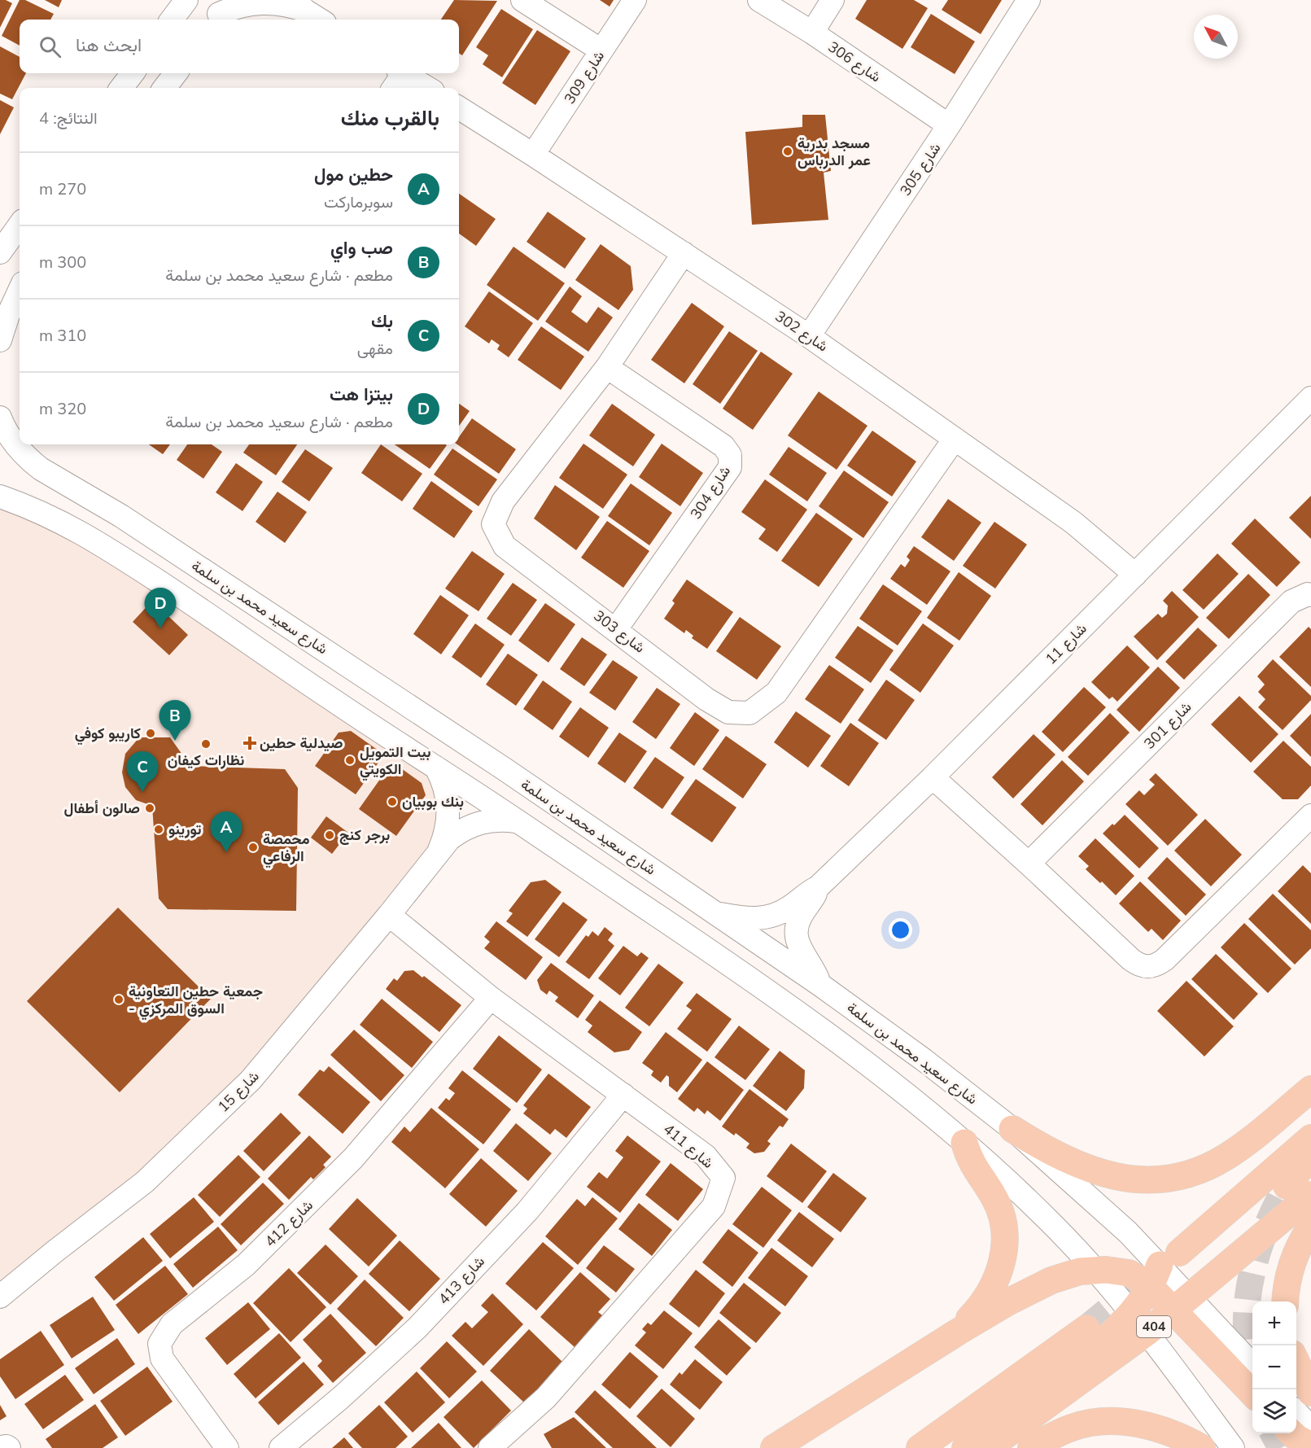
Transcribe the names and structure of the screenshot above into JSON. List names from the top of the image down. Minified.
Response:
{"streets":{"main road":["404"],"street":["شارع 306","شارع 309","شارع 305","شارع 302","شارع 304","شارع سعيد محمد بن سلمة","شارع 303","شارع 11","شارع 301","شارع 15","شارع 411","شارع 412","شارع 413"]},"crossings":[["شارع 306","شارع 305"],["شارع 309","شارع 302"],["شارع 305","شارع 302"],["شارع 302","شارع 303"],["شارع 302","شارع 11"],["شارع 304","شارع 303"],["شارع سعيد محمد بن سلمة","شارع 11"],["شارع 15","شارع 411"],["شارع 411","شارع 412"],["شارع 411","شارع 413"]],"places":{"other":["مسجد بدرية عمر الدرباس","كاريبو كوفي","نظارات كيفان","بيت التمويل الكويتي","بنك بوبيان","صالون أطفال","تورينو","برجر كنج","محمصة الرفاعي","جمعية حطين التعاونية - السوق المركزي"],"health":["صيدلية حطين"]},"north":"top left","page":{"search":"ابحث هنا","heading":["بالقرب منك","النتائج: 4"],"list":[{"mark":"A","name":"حطين مول","note":"سوبرماركت","value":"270 m"},{"mark":"B","name":"صب واي","note":"مطعم · شارع سعيد محمد بن سلمة","value":"300 m"},{"mark":"C","name":"بك","note":"مقهى","value":"310 m"},{"mark":"D","name":"بيتزا هت","note":"مطعم · شارع سعيد محمد بن سلمة","value":"320 m"}],"pins":["D","B","C","A"],"map_buttons":["+","−"]}}
